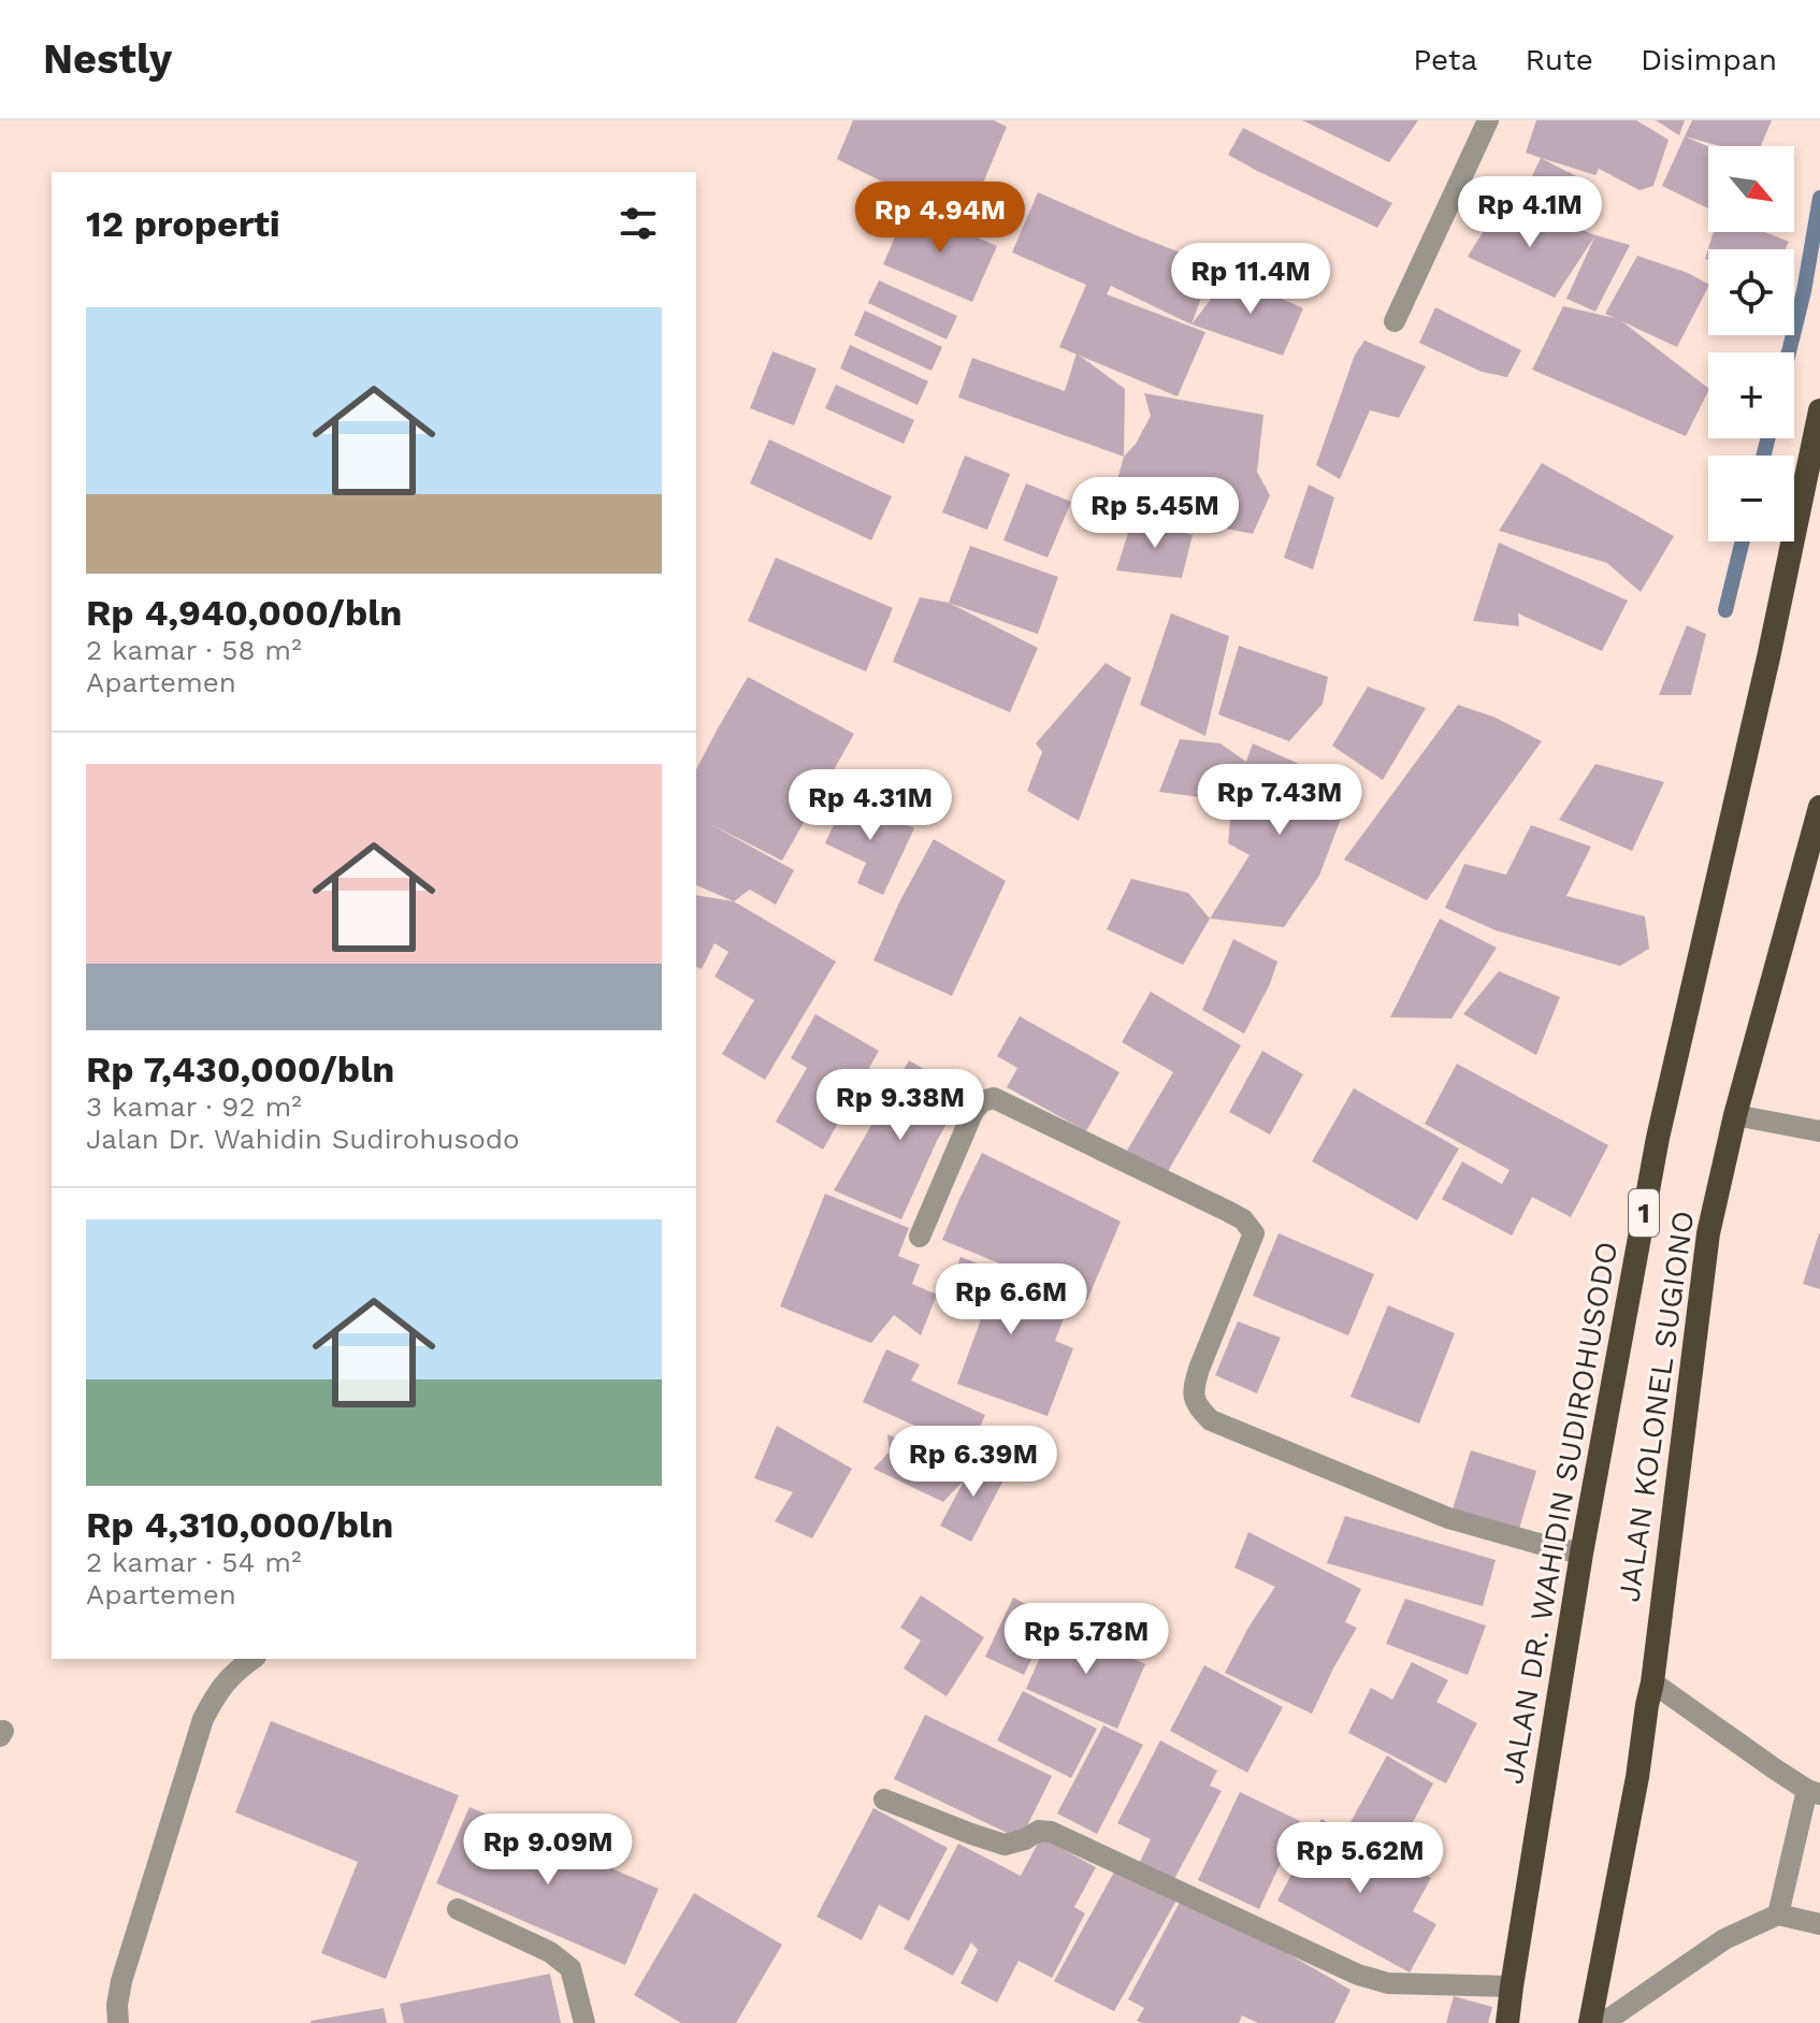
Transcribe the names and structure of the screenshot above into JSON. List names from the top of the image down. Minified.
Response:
{"streets":{"highway":["1","JALAN KOLONEL SUGIONO","JALAN DR. WAHIDIN SUDIROHUSODO"]},"north":"bottom right","page":{"header":"Nestly","nav":["Peta","Rute","Disimpan"],"map_buttons":["+","−"],"heading":"12 properti","price":["Rp 4.1M","Rp 4.94M","Rp 11.4M","Rp 5.45M","Rp 7.43M","Rp 4.31M","Rp 9.38M","Rp 6.6M","Rp 6.39M","Rp 5.78M","Rp 9.09M","Rp 5.62M"],"list":[{"name":"Rp 4,940,000/bln","note":"2 kamar · 58 m² · Apartemen"},{"name":"Rp 7,430,000/bln","note":"3 kamar · 92 m² · Jalan Dr. Wahidin Sudirohusodo"},{"name":"Rp 4,310,000/bln","note":"2 kamar · 54 m² · Apartemen"}]}}
